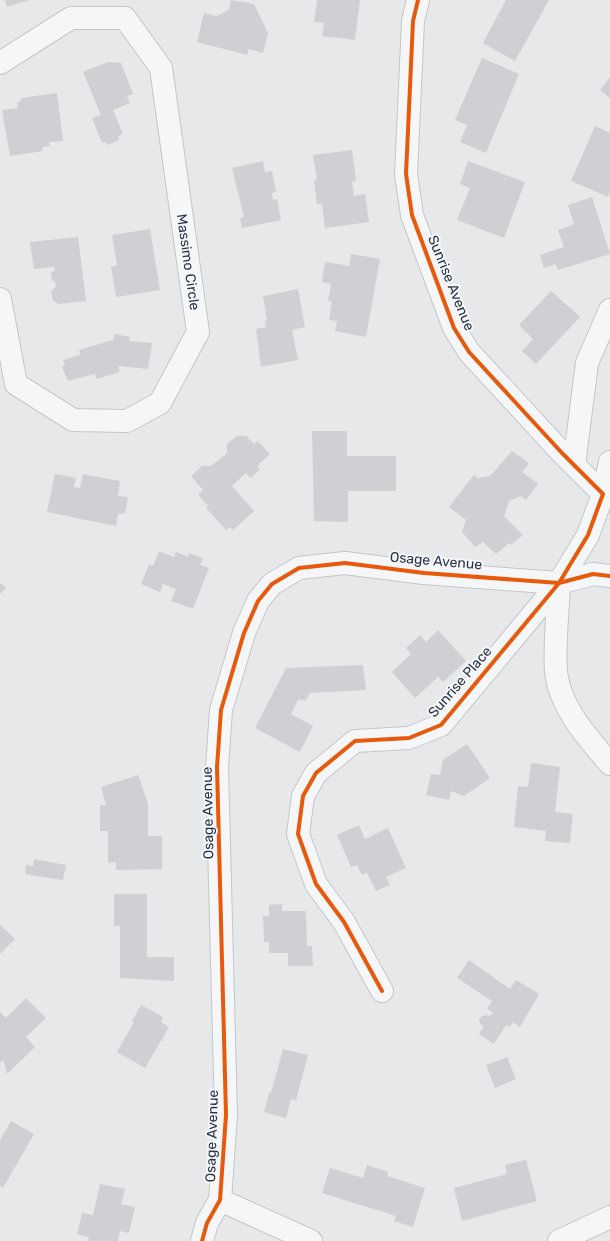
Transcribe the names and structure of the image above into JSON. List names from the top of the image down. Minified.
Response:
{"streets":{"street":["Massimo Circle","Sunrise Avenue","Osage Avenue","Sunrise Place"]},"crossings":[["Osage Avenue","Sunrise Place"]]}
